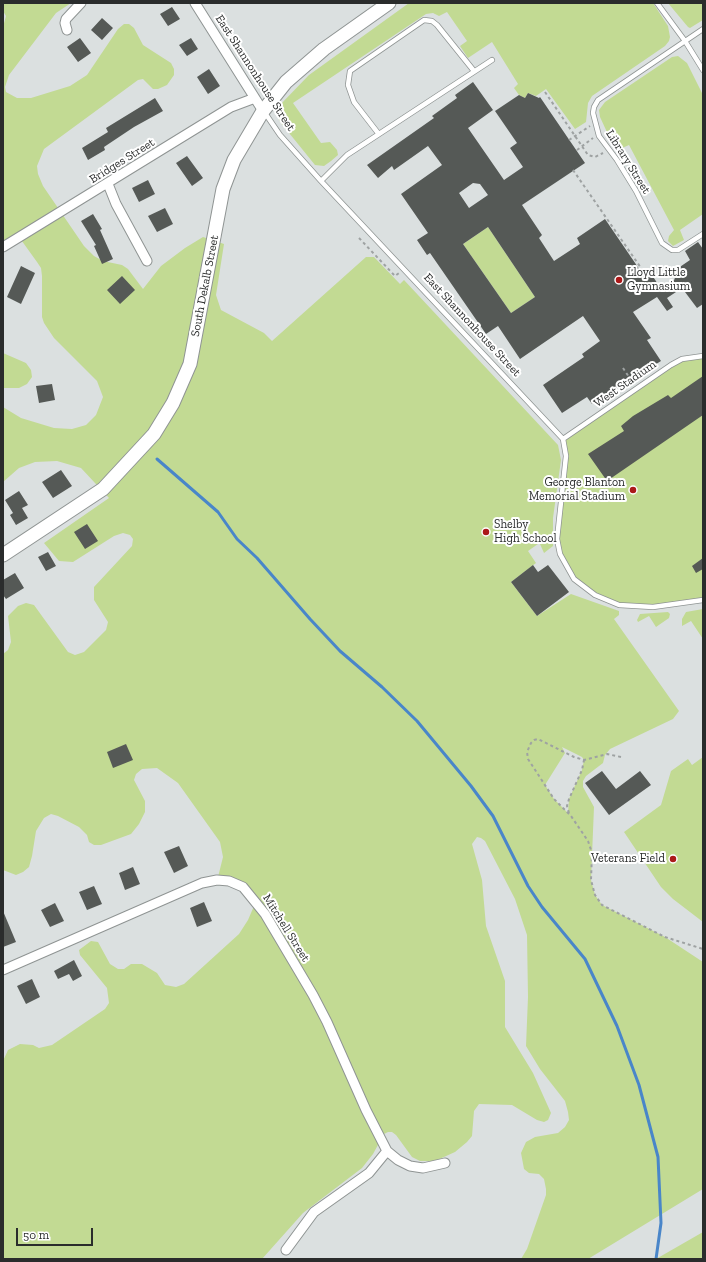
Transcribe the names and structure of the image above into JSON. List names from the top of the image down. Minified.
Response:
{"streets":{"main road":["South Dekalb Street"],"street":["East Shannonhouse Street","Bridges Street","Mitchell Street"],"lane":["Library Street","West Stadium"]},"crossings":[["East Shannonhouse Street","Bridges Street"],["East Shannonhouse Street","South Dekalb Street"],["East Shannonhouse Street","West Stadium"]],"places":["Lloyd Little Gymnasium","George Blanton Memorial Stadium","Shelby High School","Veterans Field"],"scale_bar":"50 m"}
